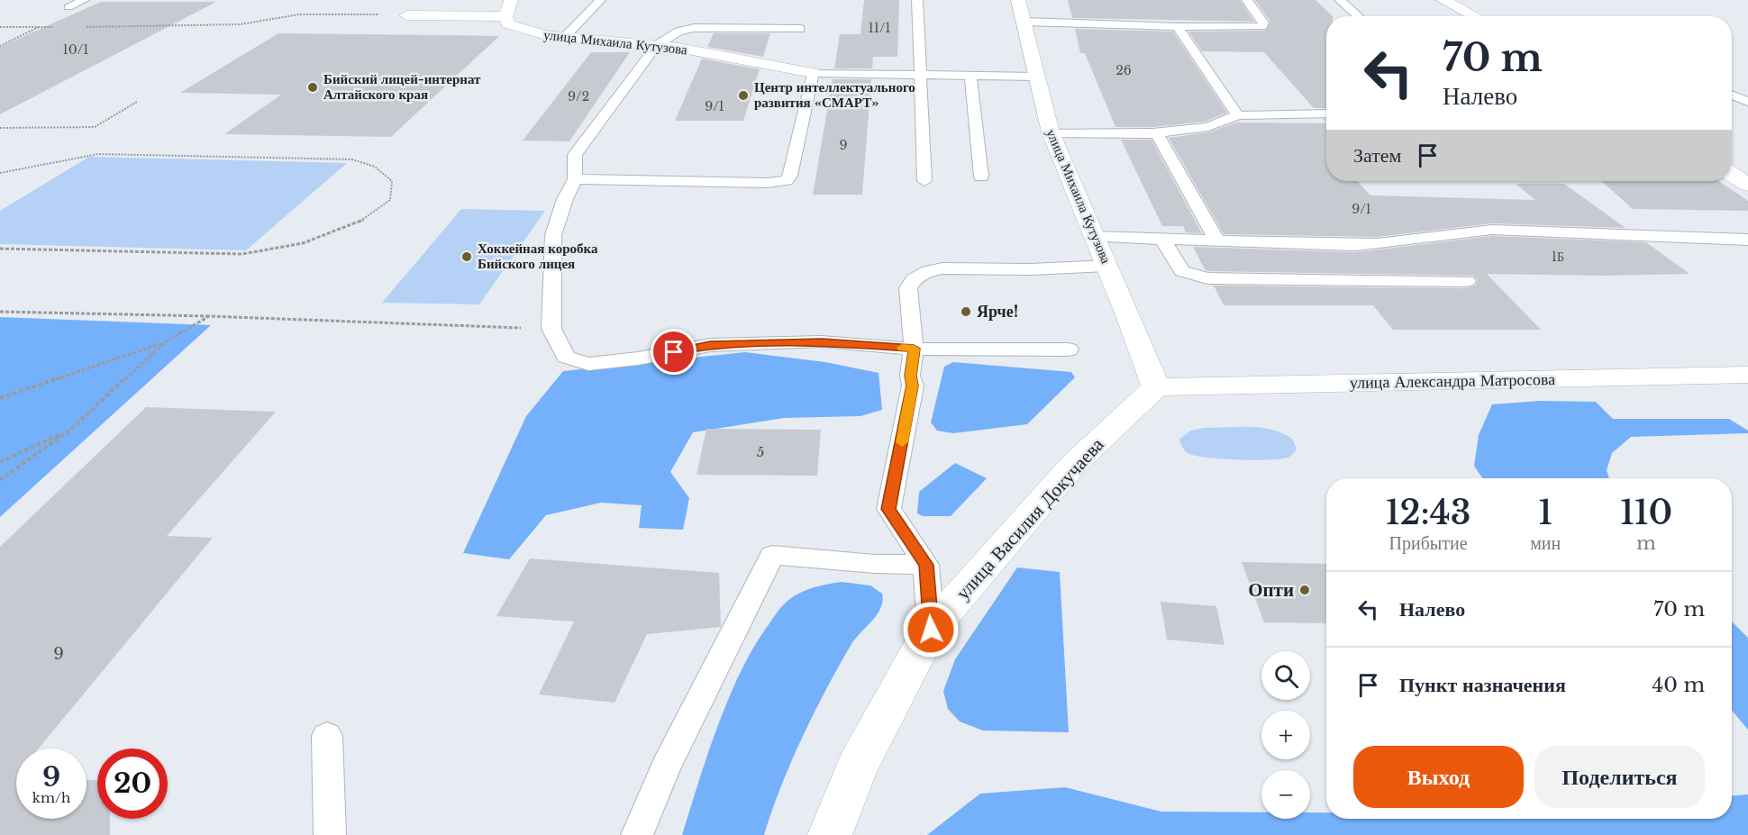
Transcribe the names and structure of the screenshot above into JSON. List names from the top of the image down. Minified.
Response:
{"streets":{"street":["улица Михаила Кутузова","улица Александра Матросова","улица Василия Докучаева"]},"crossings":[["улица Михаила Кутузова","улица Александра Матросова"],["улица Михаила Кутузова","улица Василия Докучаева"],["улица Александра Матросова","улица Василия Докучаева"]],"places":["Бийский лицей-интернат Алтайского края","Центр интеллектуального развития «СМАРТ»","Хоккейная коробка Бийского лицея","Ярче!","Опти"],"house_numbers":["11/1","10/1","26","9/2","9/1","9","9/1","1Б","5","9"],"page":{"turn":["70 m","Налево"],"then":"Затем","eta":["12:43","Прибытие","1","мин","110","m"],"list":[{"name":"Налево","value":"70 m"},{"name":"Пункт назначения","value":"40 m"}],"map_buttons":["+","−"],"buttons":["Выход","Поделиться"],"speed":"9 km/h","limit":"20"}}
